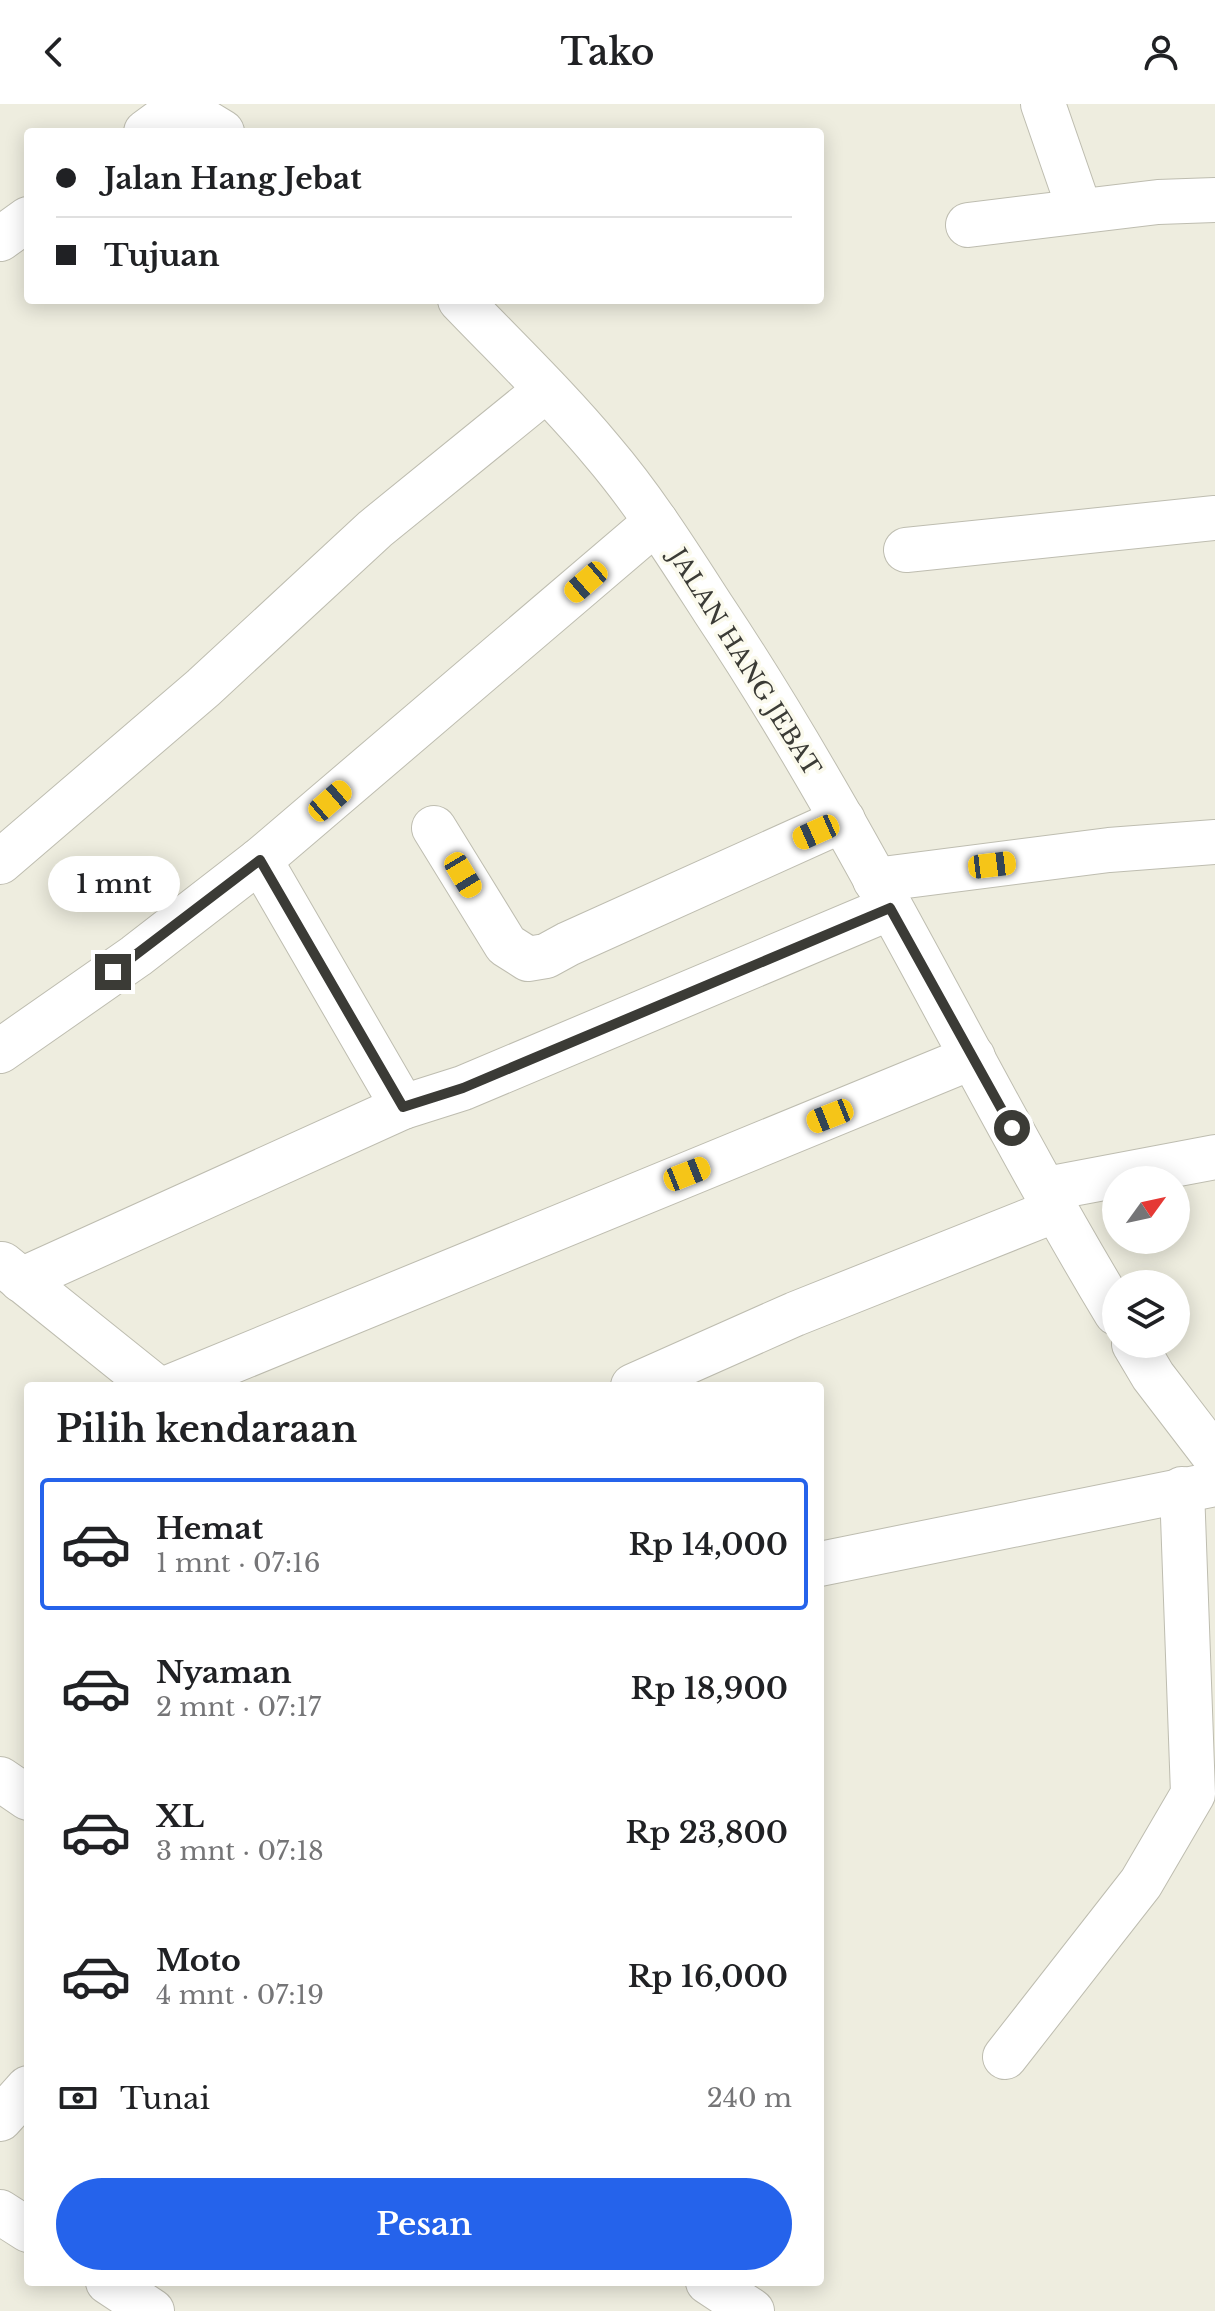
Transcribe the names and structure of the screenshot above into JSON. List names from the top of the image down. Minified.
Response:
{"streets":{"street":["JALAN HANG JEBAT"]},"north":"top right","page":{"header":"Tako","banner":["Jalan Hang Jebat","Tujuan"],"bubble":"1 mnt","heading":"Pilih kendaraan","list":[{"name":"Hemat","note":"1 mnt · 07:16","value":"Rp 14,000"},{"name":"Nyaman","note":"2 mnt · 07:17","value":"Rp 18,900"},{"name":"XL","note":"3 mnt · 07:18","value":"Rp 23,800"},{"name":"Moto","note":"4 mnt · 07:19","value":"Rp 16,000"}],"pay":["Tunai","240 m"],"buttons":"Pesan"}}
